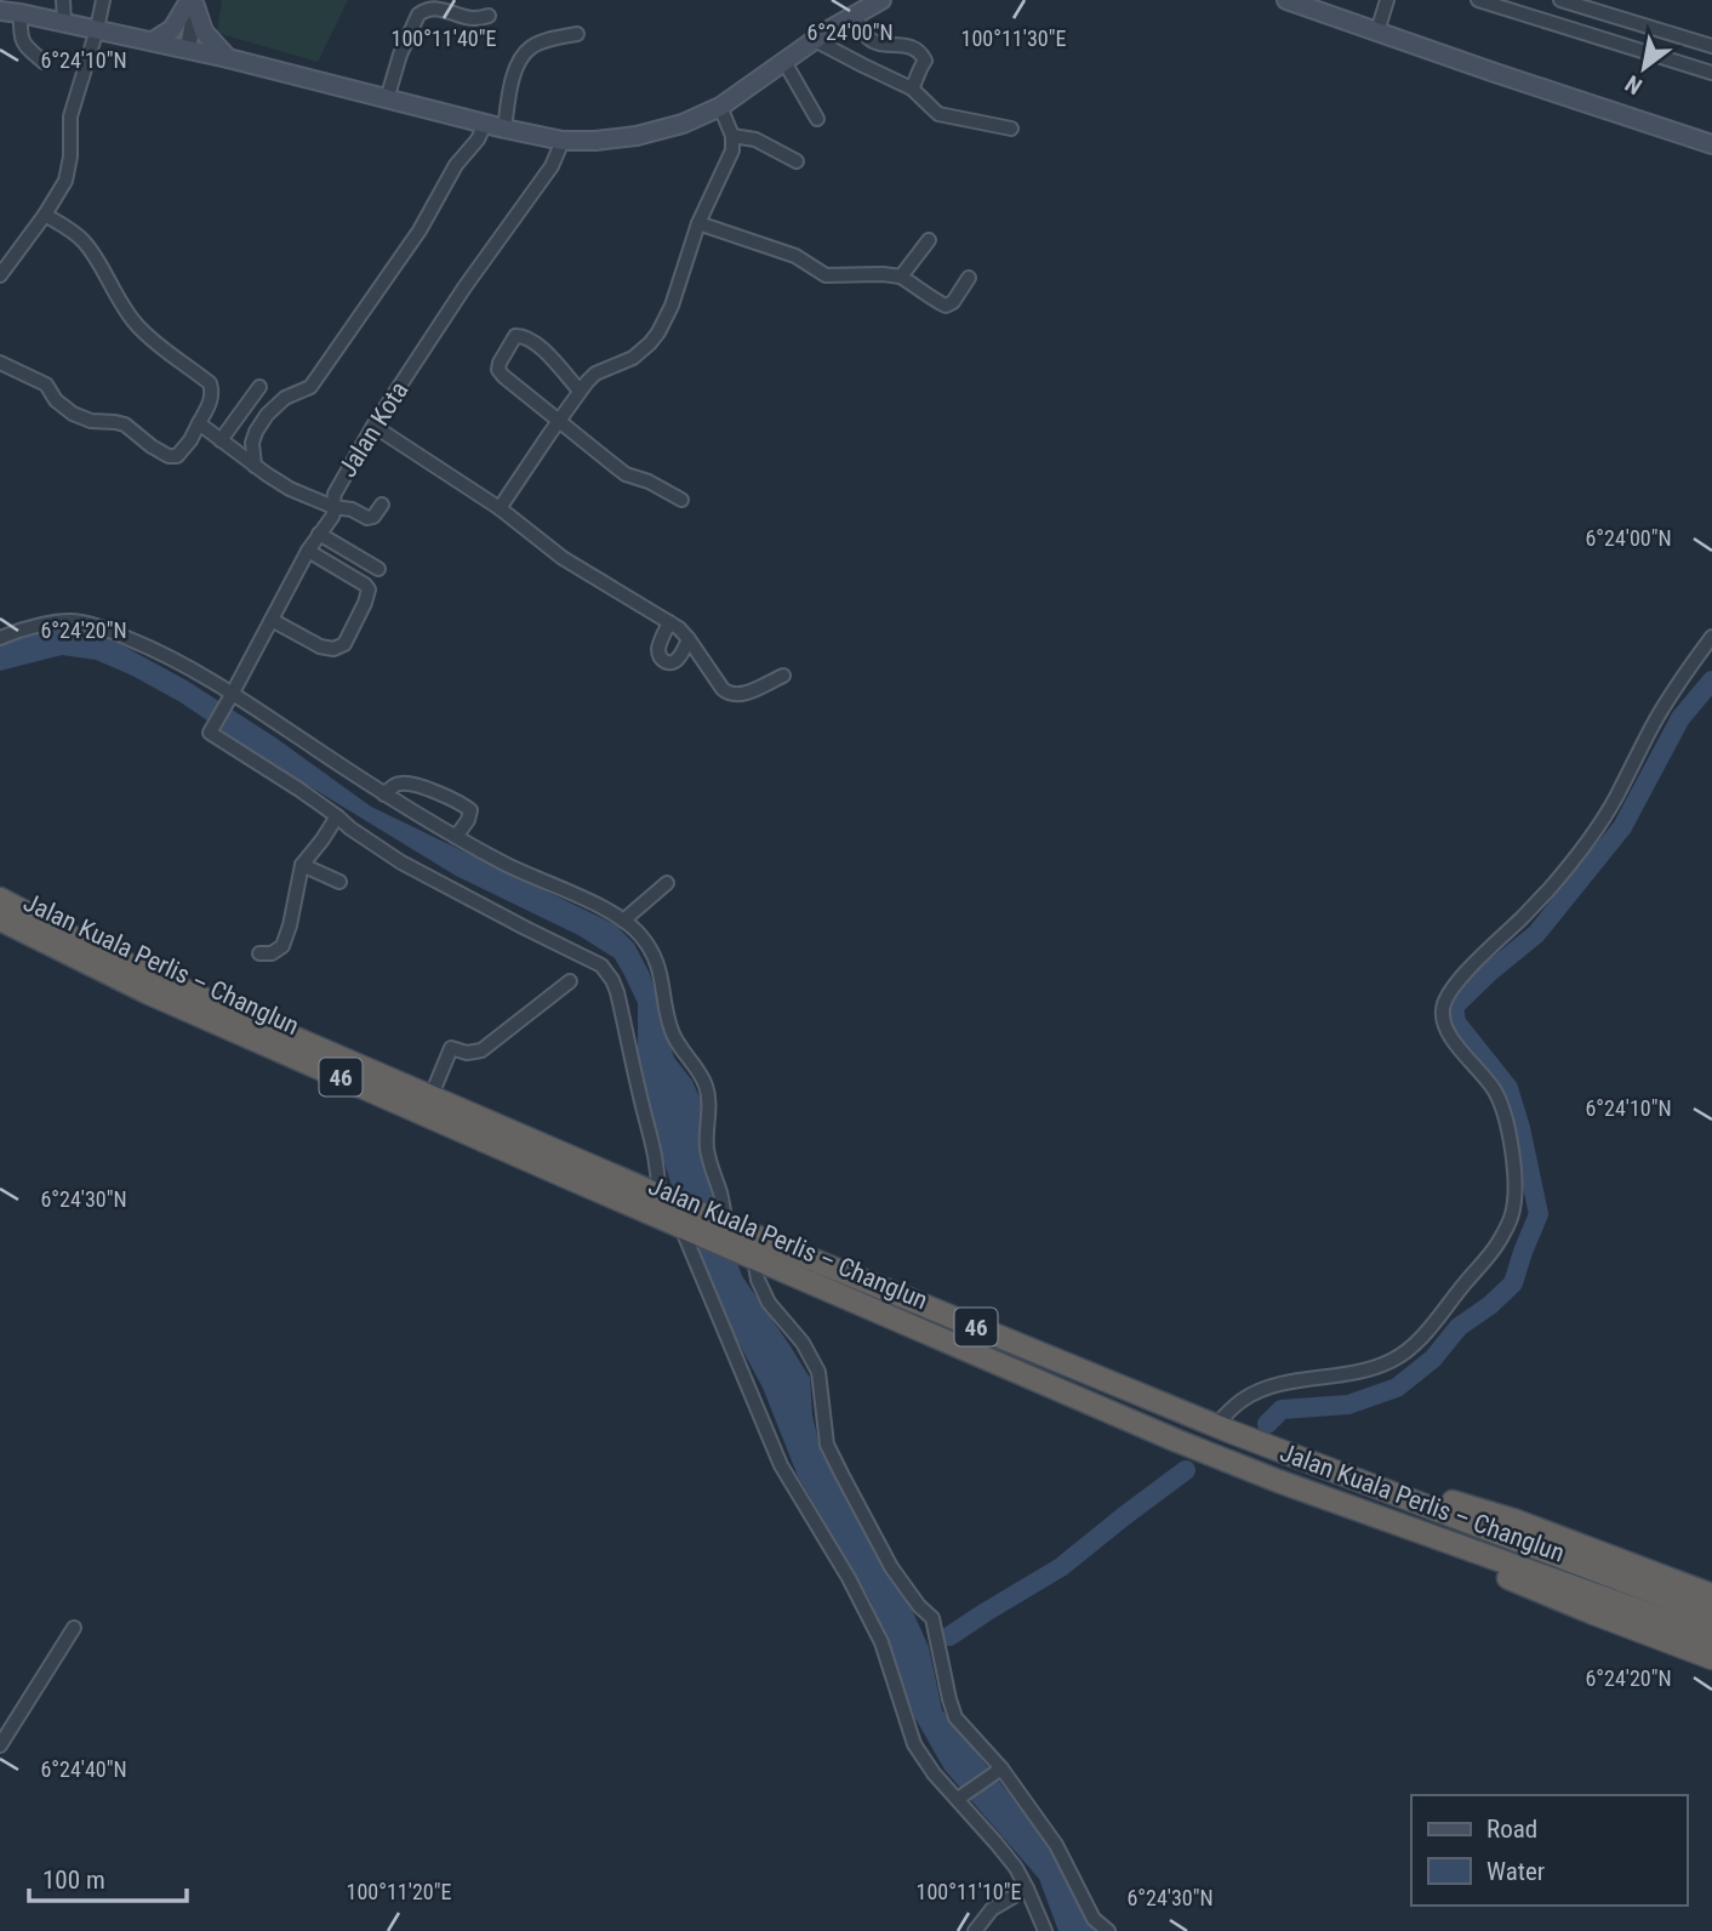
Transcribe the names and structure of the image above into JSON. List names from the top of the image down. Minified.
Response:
{"streets":{"highway":["Jalan Kuala Perlis – Changlun","46"],"street":["Jalan Kota"]},"legend":["Road","Water"],"scale_bar":"100 m","north":"bottom left","coordinates":["6°24'00\"N","100°11'40\"E","100°11'30\"E","6°24'10\"N","6°24'20\"N","6°24'30\"N","6°24'40\"N","100°11'20\"E","100°11'10\"E"]}
